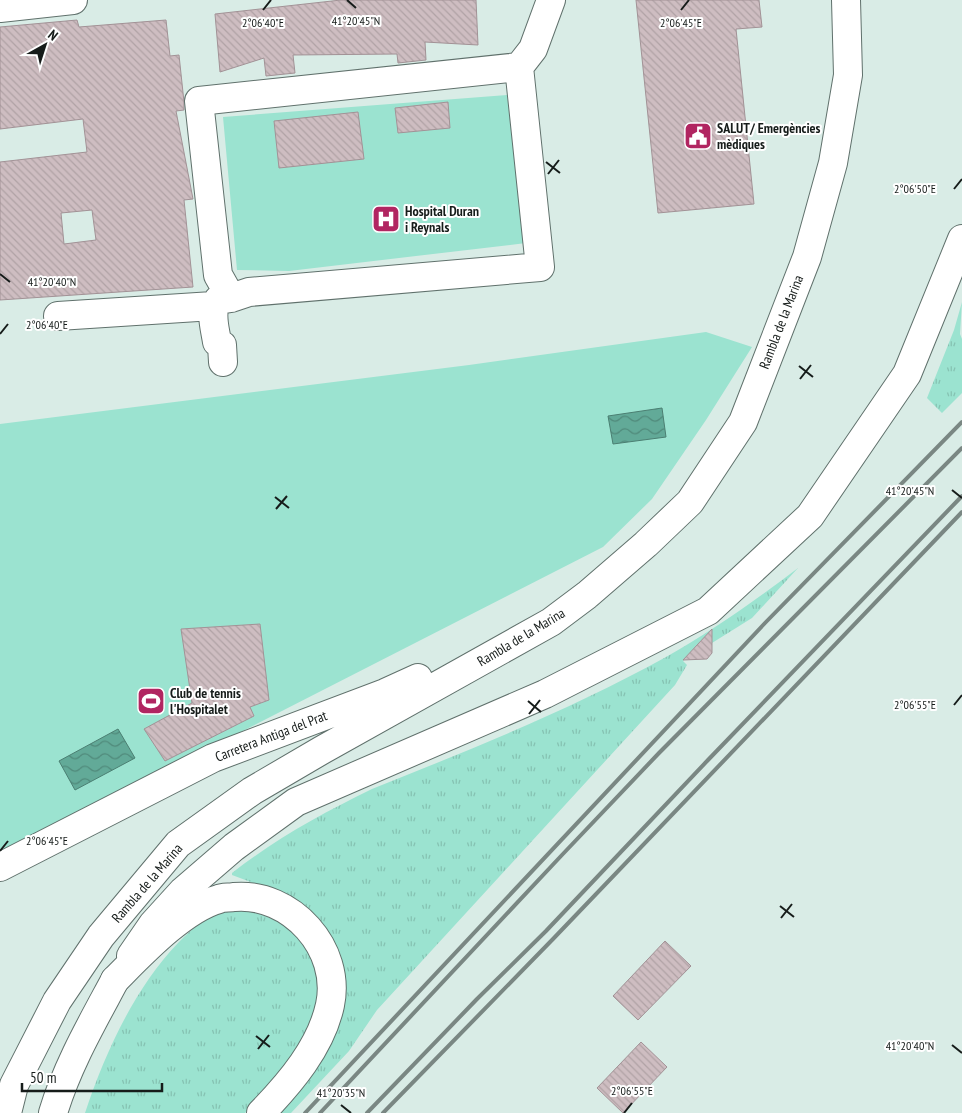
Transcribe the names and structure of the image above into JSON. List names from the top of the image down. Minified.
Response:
{"streets":{"main road":["Rambla de la Marina","Carretera Antiga del Prat"]},"crossings":[["Rambla de la Marina","Carretera Antiga del Prat"]],"places":{"public building":["SALUT/ Emergències mèdiques"],"hospital":["Hospital Duran i Reynals"],"sports":["Club de tennis l'Hospitalet"]},"scale_bar":"50 m","north":"top right","coordinates":["41°20'45\"N","2°06'40\"E","2°06'45\"E","2°06'50\"E","41°20'40\"N","2°06'55\"E","41°20'35\"N"]}
